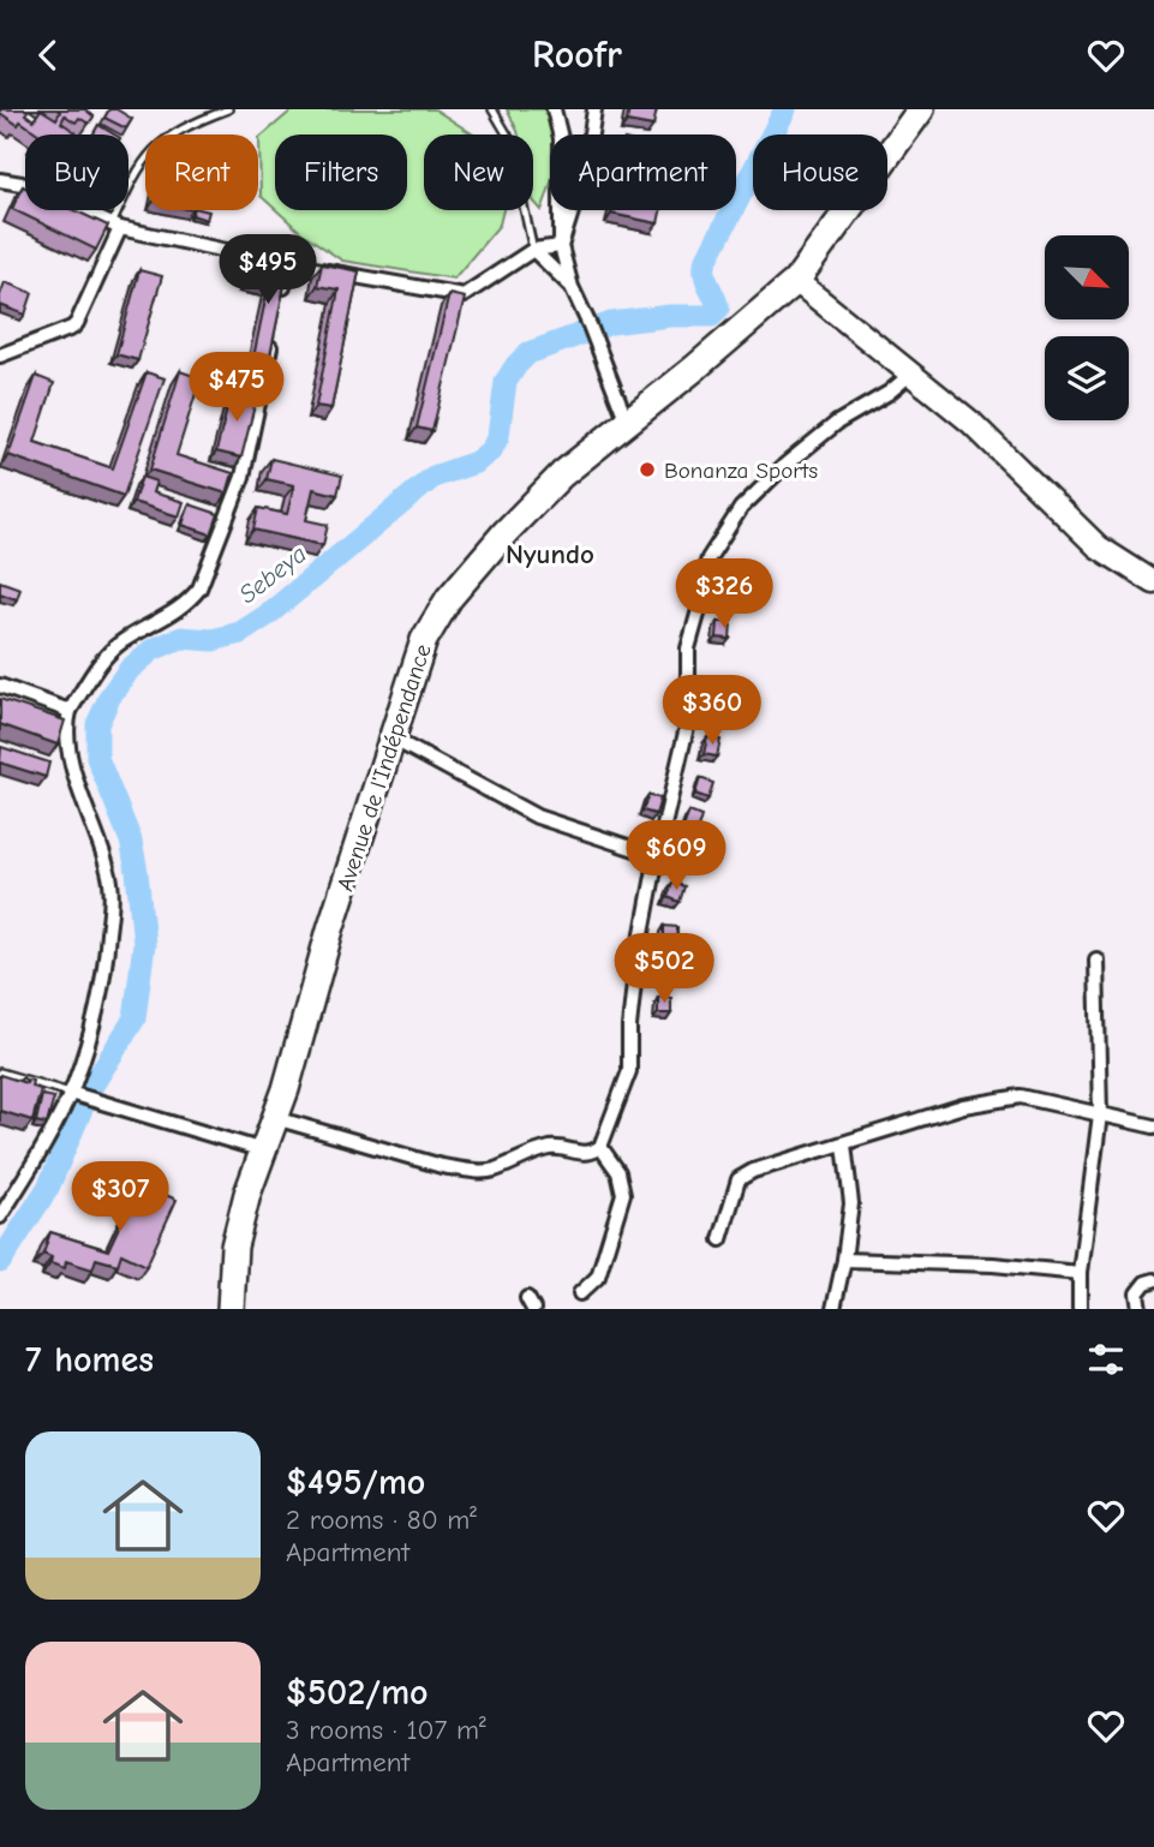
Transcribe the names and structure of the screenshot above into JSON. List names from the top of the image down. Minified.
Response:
{"streets":{"highway":["Avenue de l'Indépendance"]},"districts":["Nyundo"],"water":["Sebeya"],"places":["Bonanza Sports"],"north":"bottom right","page":{"header":"Roofr","chip":["Buy","Rent","Filters","New","Apartment","House"],"price":["$495","$475","$326","$360","$609","$502","$307"],"heading":"7 homes","list":[{"name":"$495/mo","note":"2 rooms · 80 m² · Apartment"},{"name":"$502/mo","note":"3 rooms · 107 m² · Apartment"}]}}
